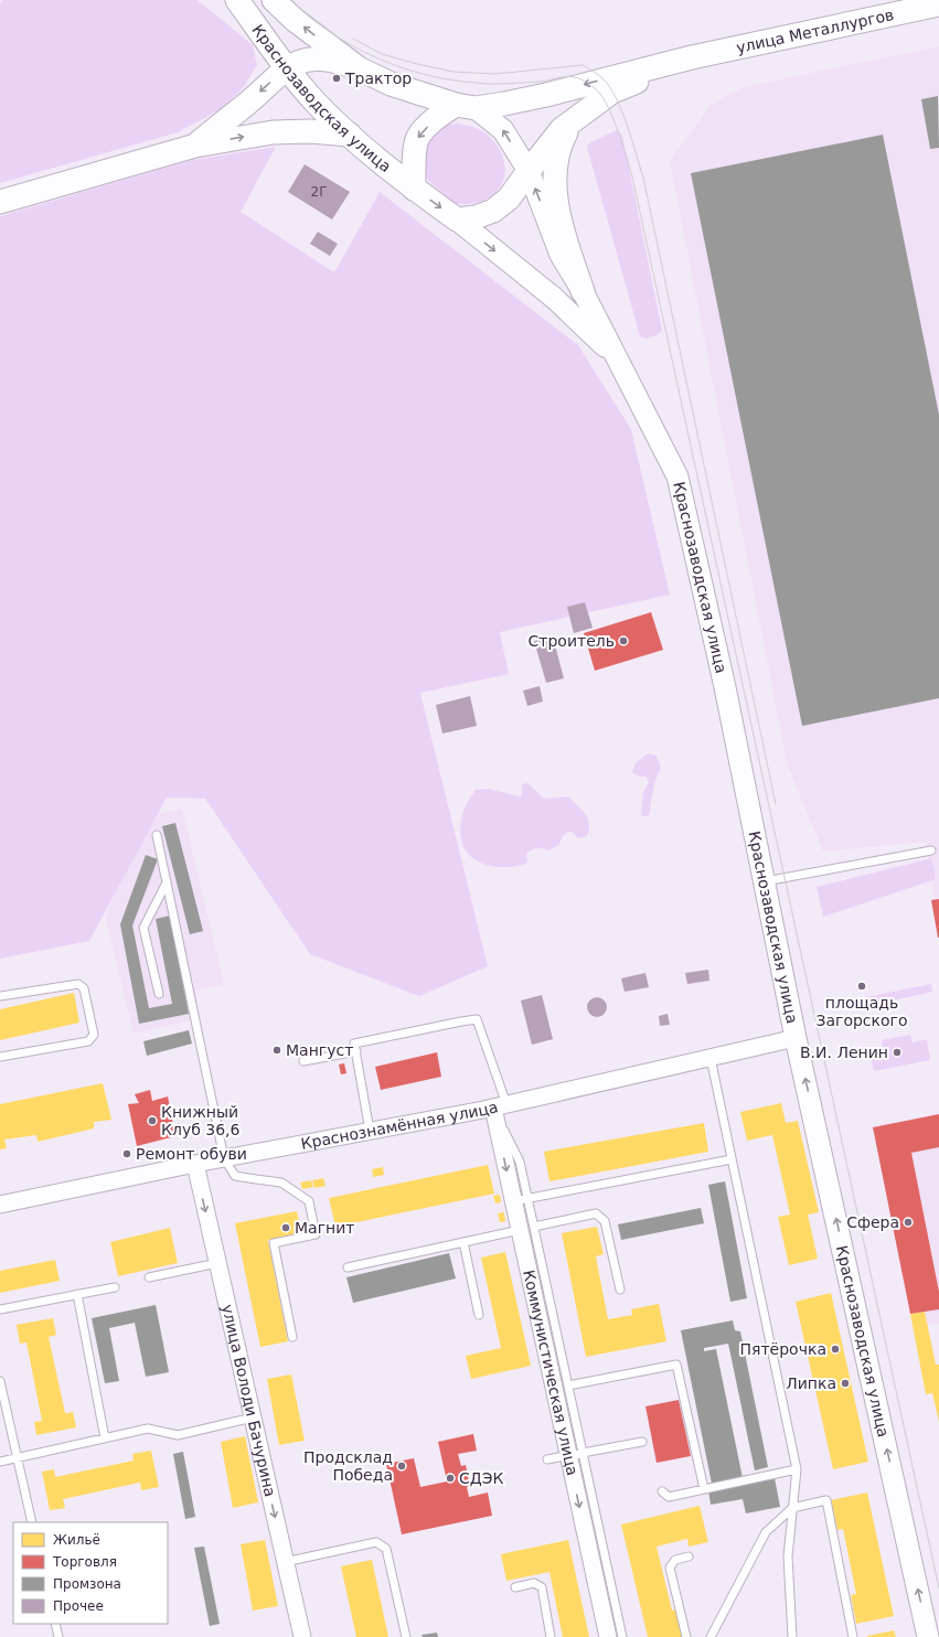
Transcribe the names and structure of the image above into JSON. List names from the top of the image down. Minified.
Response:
{"streets":{"main road":["улица Металлургов","Краснозаводская улица"],"street":["Краснознамённая улица","Коммунистическая улица","улица Володи Бачурина"]},"crossings":[["Краснозаводская улица","Краснознамённая улица"],["Краснознамённая улица","Коммунистическая улица"],["Краснознамённая улица","улица Володи Бачурина"]],"one_way":["Краснозаводская улица","улица Володи Бачурина"],"places":["Трактор","Строитель","площадь Загорского","Мангуст","В.И. Ленин","Книжный Клуб 36,6","Ремонт обуви","Сфера","Магнит","Пятёрочка","Липка","Продсклад Победа","СДЭК"],"house_numbers":["2Г"],"legend":["Жильё","Торговля","Промзона","Прочее"]}
